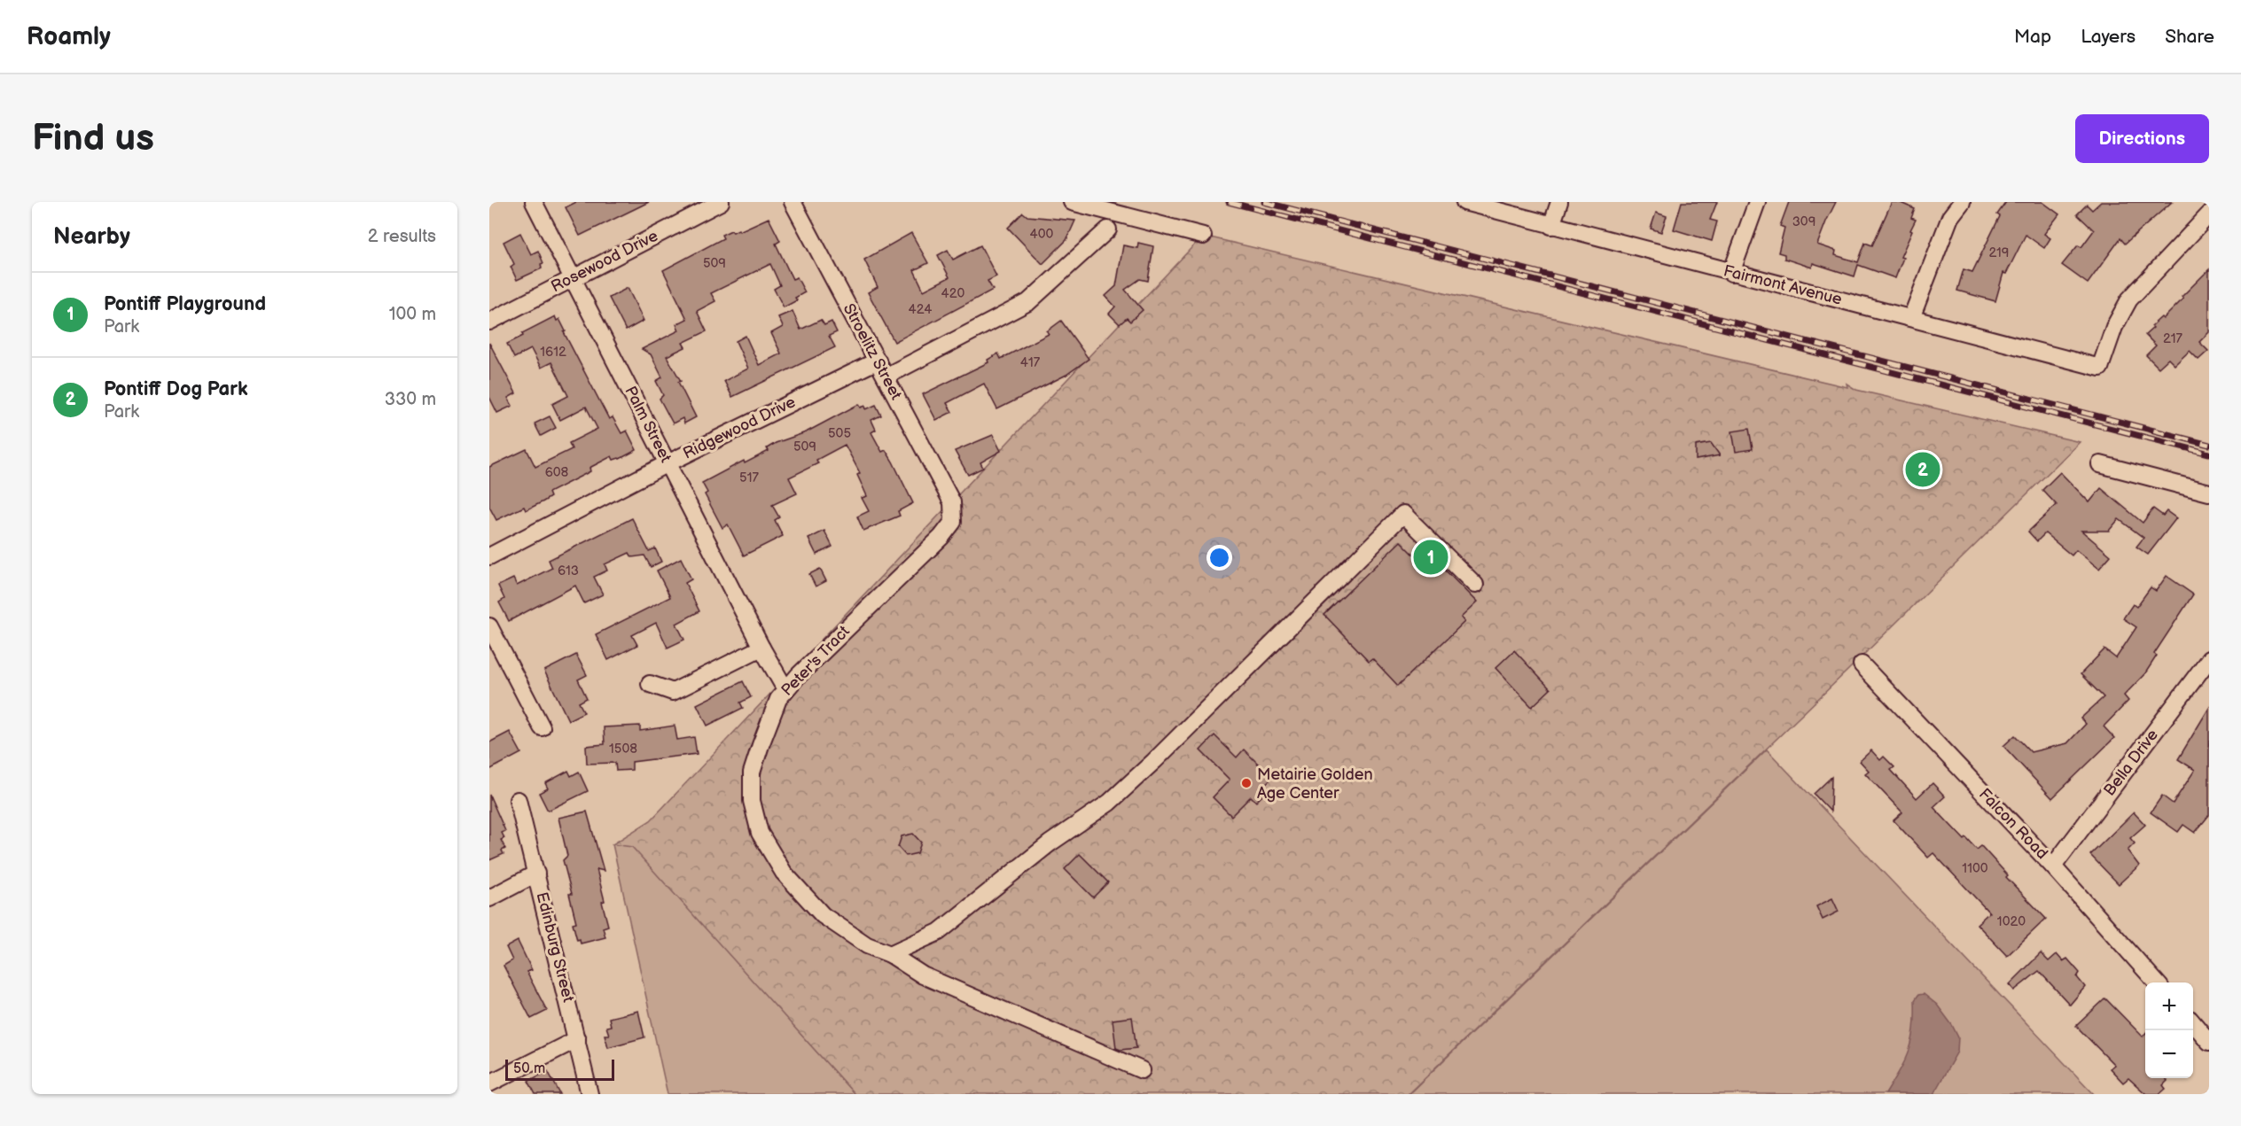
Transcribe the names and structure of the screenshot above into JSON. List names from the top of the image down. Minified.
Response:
{"streets":{"street":["Rosewood Drive","Fairmont Avenue","Stroelitz Street","Palm Street","Ridgewood Drive","Peter's Tract","Bella Drive","Falcon Road","Edinburg Street"]},"crossings":[["Rosewood Drive","Palm Street"],["Stroelitz Street","Ridgewood Drive"],["Stroelitz Street","Peter's Tract"],["Palm Street","Ridgewood Drive"],["Palm Street","Peter's Tract"],["Bella Drive","Falcon Road"]],"places":["Metairie Golden Age Center"],"house_numbers":["309","400","219","509","420","424","217","1612","417","505","509","608","517","613","1508","1100","1020"],"scale_bar":"50 m","page":{"header":"Roamly","nav":["Map","Layers","Share"],"buttons":"Directions","title":"Find us","heading":["Nearby","2 results"],"list":[{"mark":"1","name":"Pontiff Playground","note":"Park","value":"100 m"},{"mark":"2","name":"Pontiff Dog Park","note":"Park","value":"330 m"}],"pins":["2","1"],"map_buttons":["+","−"],"scale":"50 m"}}
